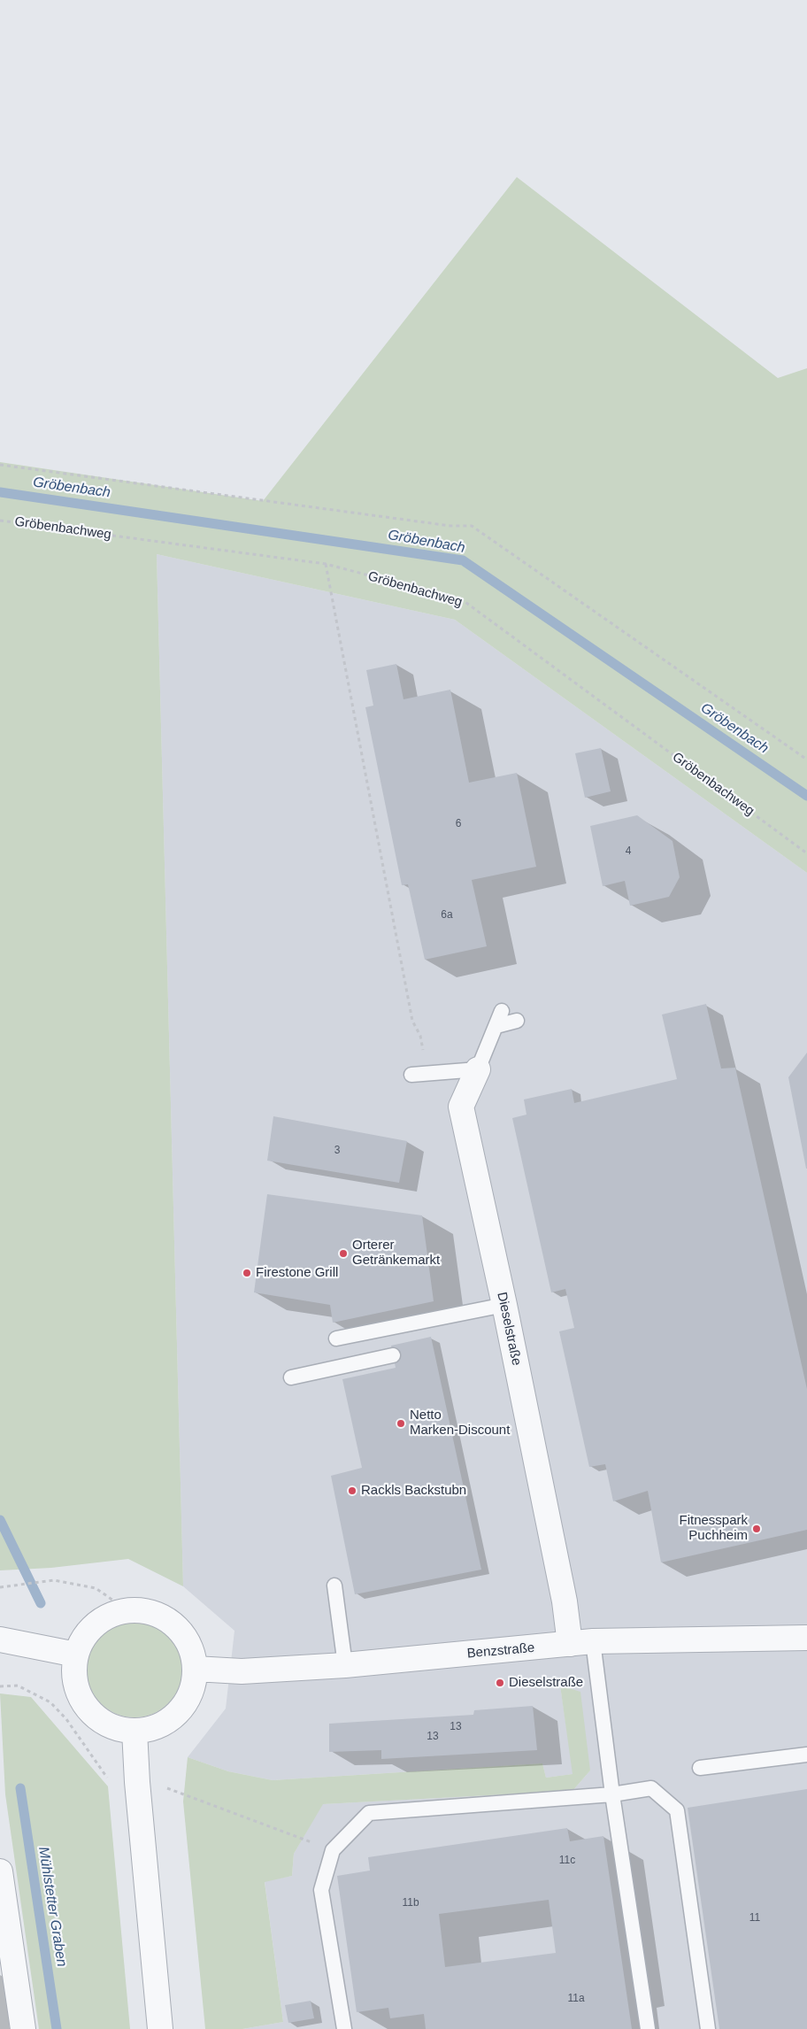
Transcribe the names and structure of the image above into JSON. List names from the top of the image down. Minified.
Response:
{"streets":{"street":["Dieselstraße","Benzstraße"],"path":["Gröbenbachweg"]},"crossings":[["Dieselstraße","Benzstraße"]],"water":["Gröbenbach","Mühlstetter Graben"],"places":["Orterer Getränkemarkt","Firestone Grill","Netto Marken-Discount","Rackls Backstubn","Fitnesspark Puchheim","Dieselstraße"],"house_numbers":["6","4","6a","3","13","13","11c","11b","11","11a"]}
